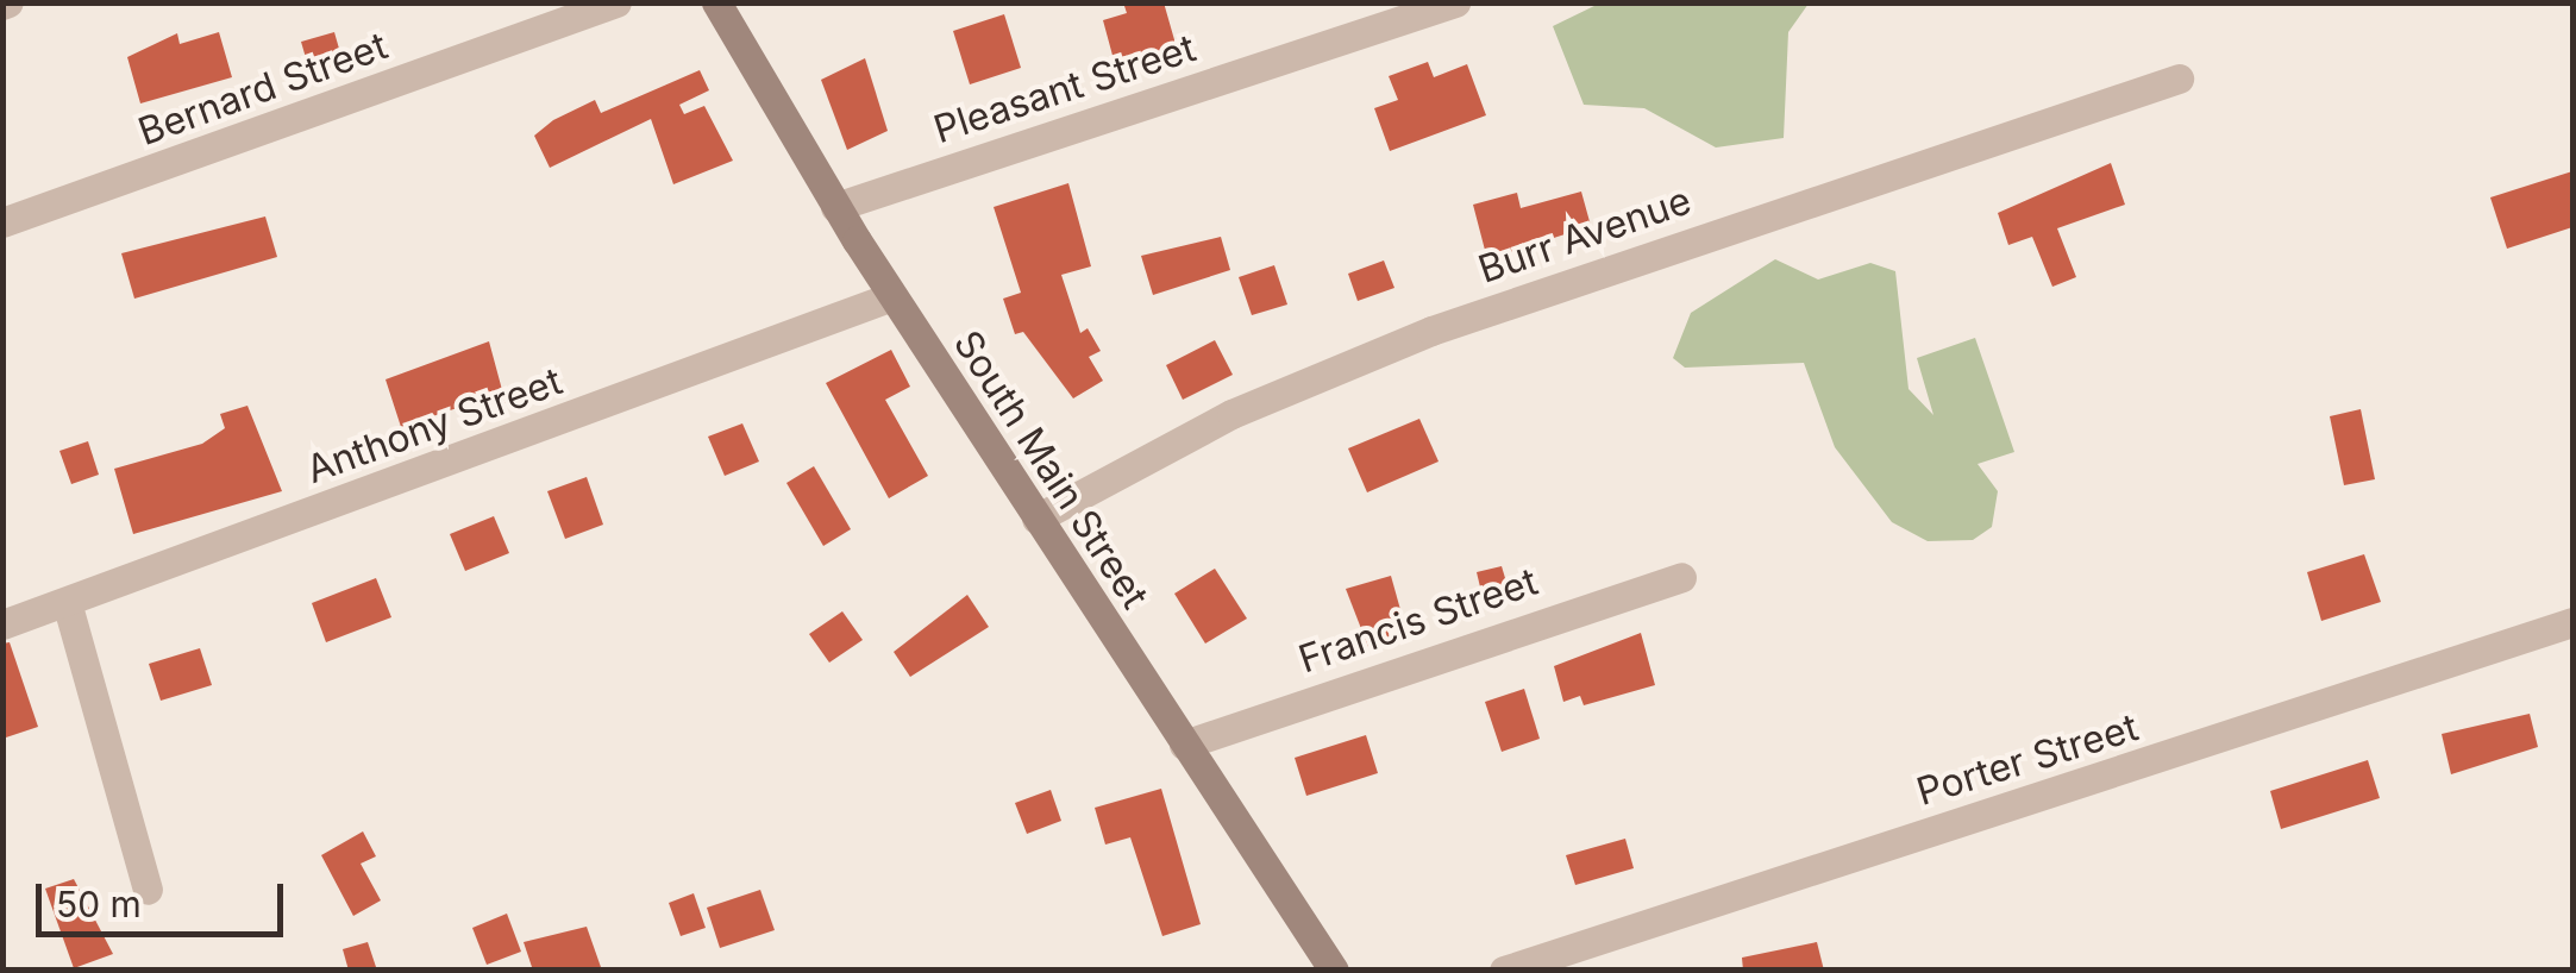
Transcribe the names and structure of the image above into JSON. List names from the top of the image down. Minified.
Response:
{"streets":{"main road":["South Main Street"],"street":["Bernard Street","Pleasant Street","Burr Avenue","Anthony Street","Francis Street","Porter Street"]},"crossings":[["Pleasant Street","South Main Street"],["Burr Avenue","South Main Street"],["Anthony Street","South Main Street"],["South Main Street","Francis Street"]],"scale_bar":"50 m"}
